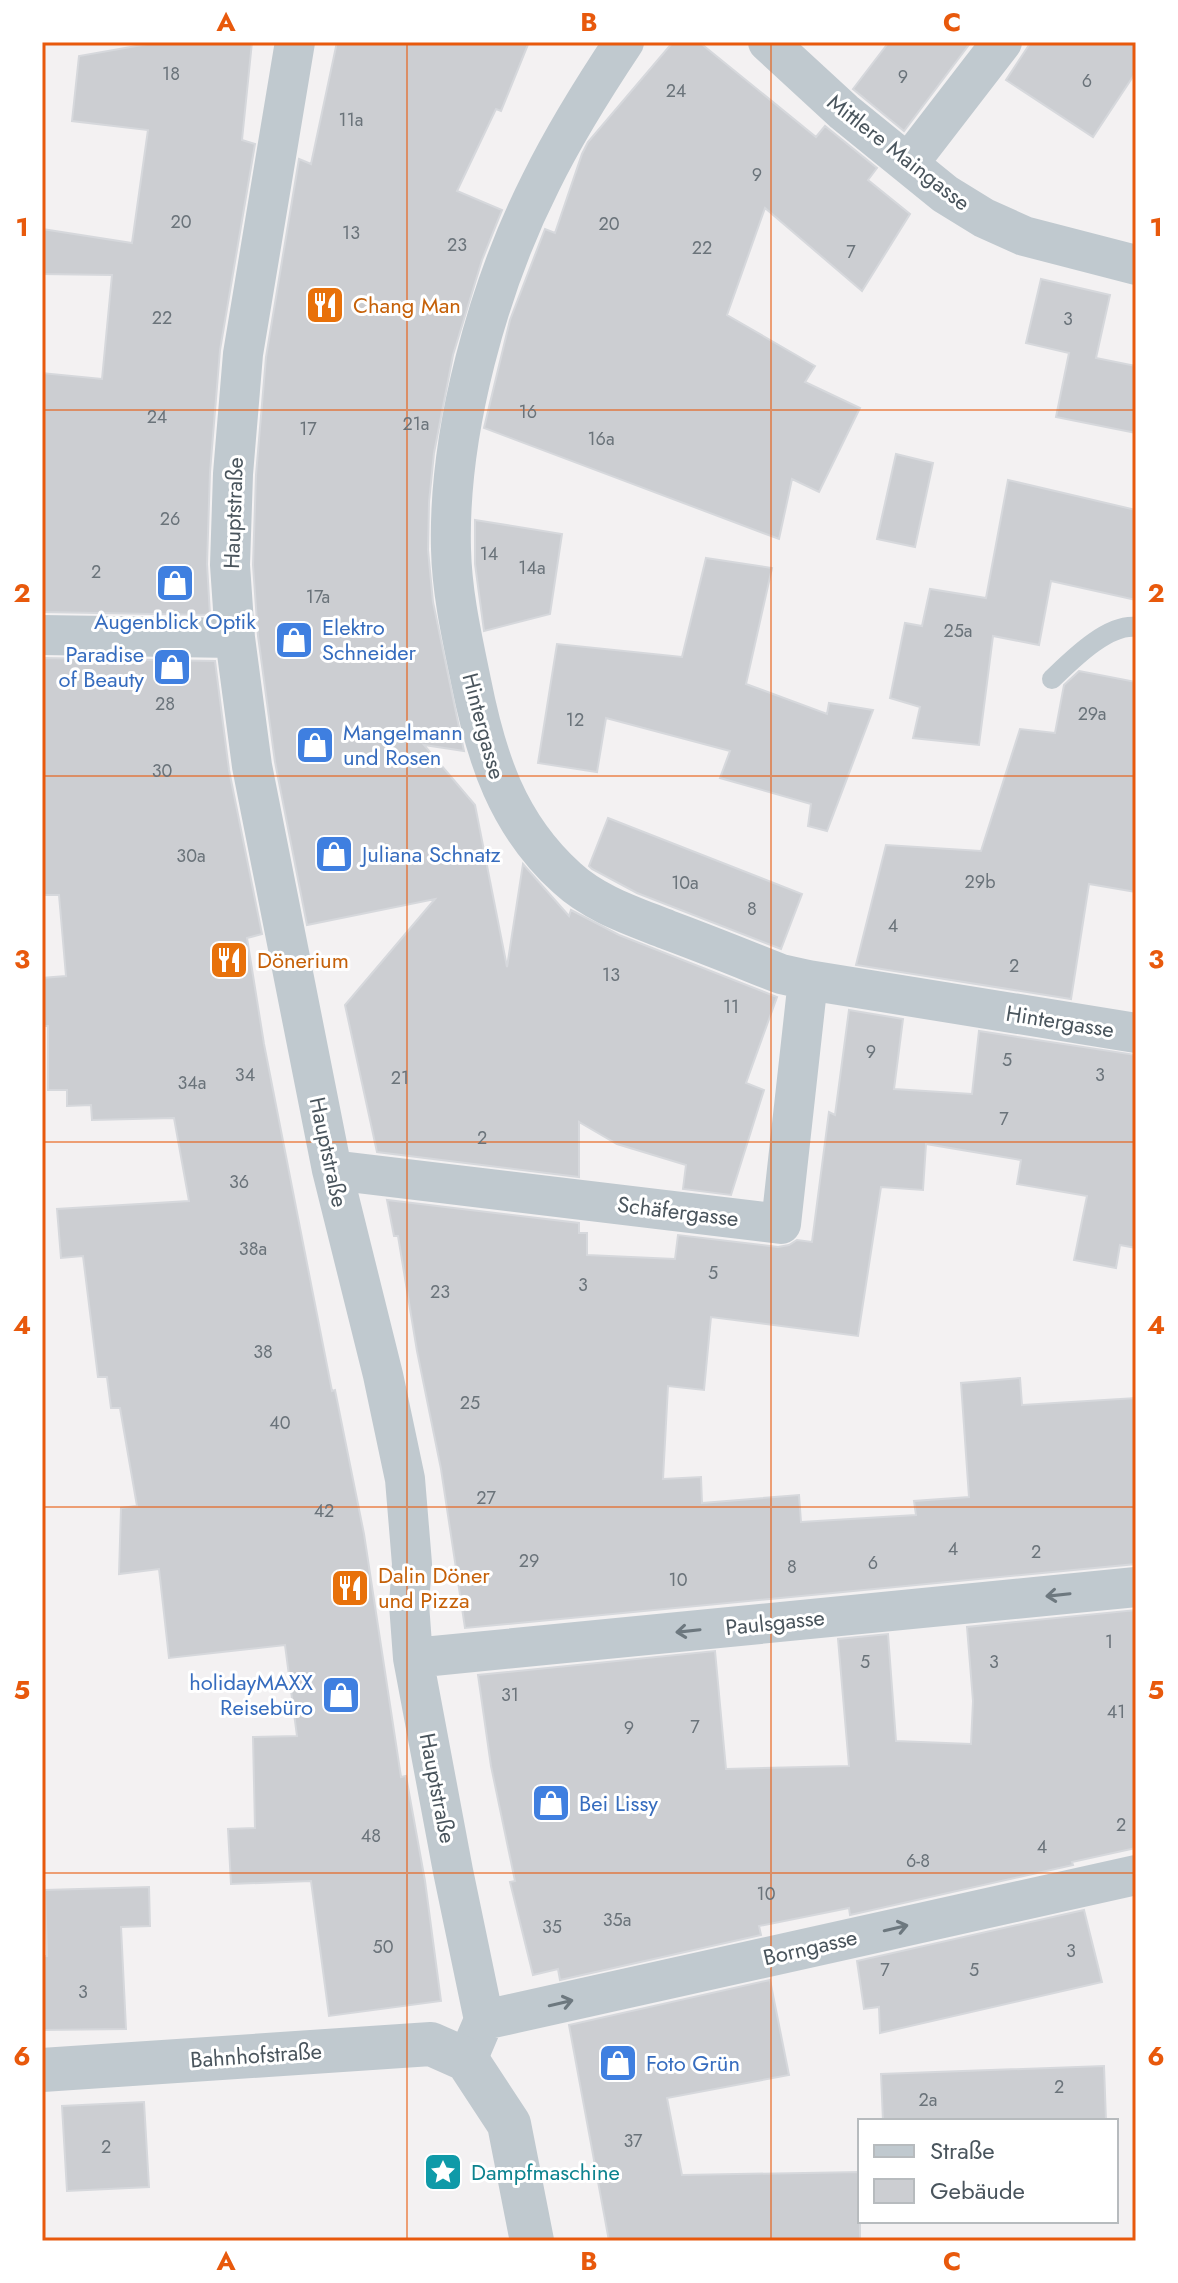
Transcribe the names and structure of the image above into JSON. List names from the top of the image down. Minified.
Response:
{"streets":{"street":["Mittlere Maingasse","Hauptstraße","Hintergasse","Schäfergasse","Paulsgasse","Borngasse","Bahnhofstraße"]},"crossings":[["Hauptstraße","Schäfergasse"],["Hauptstraße","Paulsgasse"],["Hauptstraße","Borngasse"],["Hintergasse","Schäfergasse"]],"one_way":["Paulsgasse","Borngasse"],"places":{"restaurant":["Chang Man","Dönerium","Dalin Döner und Pizza"],"shop":["Augenblick Optik","Elektro Schneider","Paradise of Beauty","Mangelmann und Rosen","Juliana Schnatz","holidayMAXX Reisebüro","Bei Lissy","Foto Grün"],"place":["Dampfmaschine"]},"house_numbers":["18","9","6","24","11a","9","20","20","13","23","22","7","22","3","16","24","21a","17","16a","26","14","14a","2","17a","25a","28","29a","12","30","30a","29b","10a","8","4","2","13","11","9","5","34","3","21","34a","7","2","36","38a","5","3","23","38","25","40","27","42","4","2","29","6","8","10","1","5","3","31","41","7","9","2","48","4","6-8","10","35a","35","50","3","7","5","3","2","2a","37","2"],"legend":["Straße","Gebäude"],"grid":{"columns":["A","B","C"],"rows":["1","2","3","4","5","6"]}}
